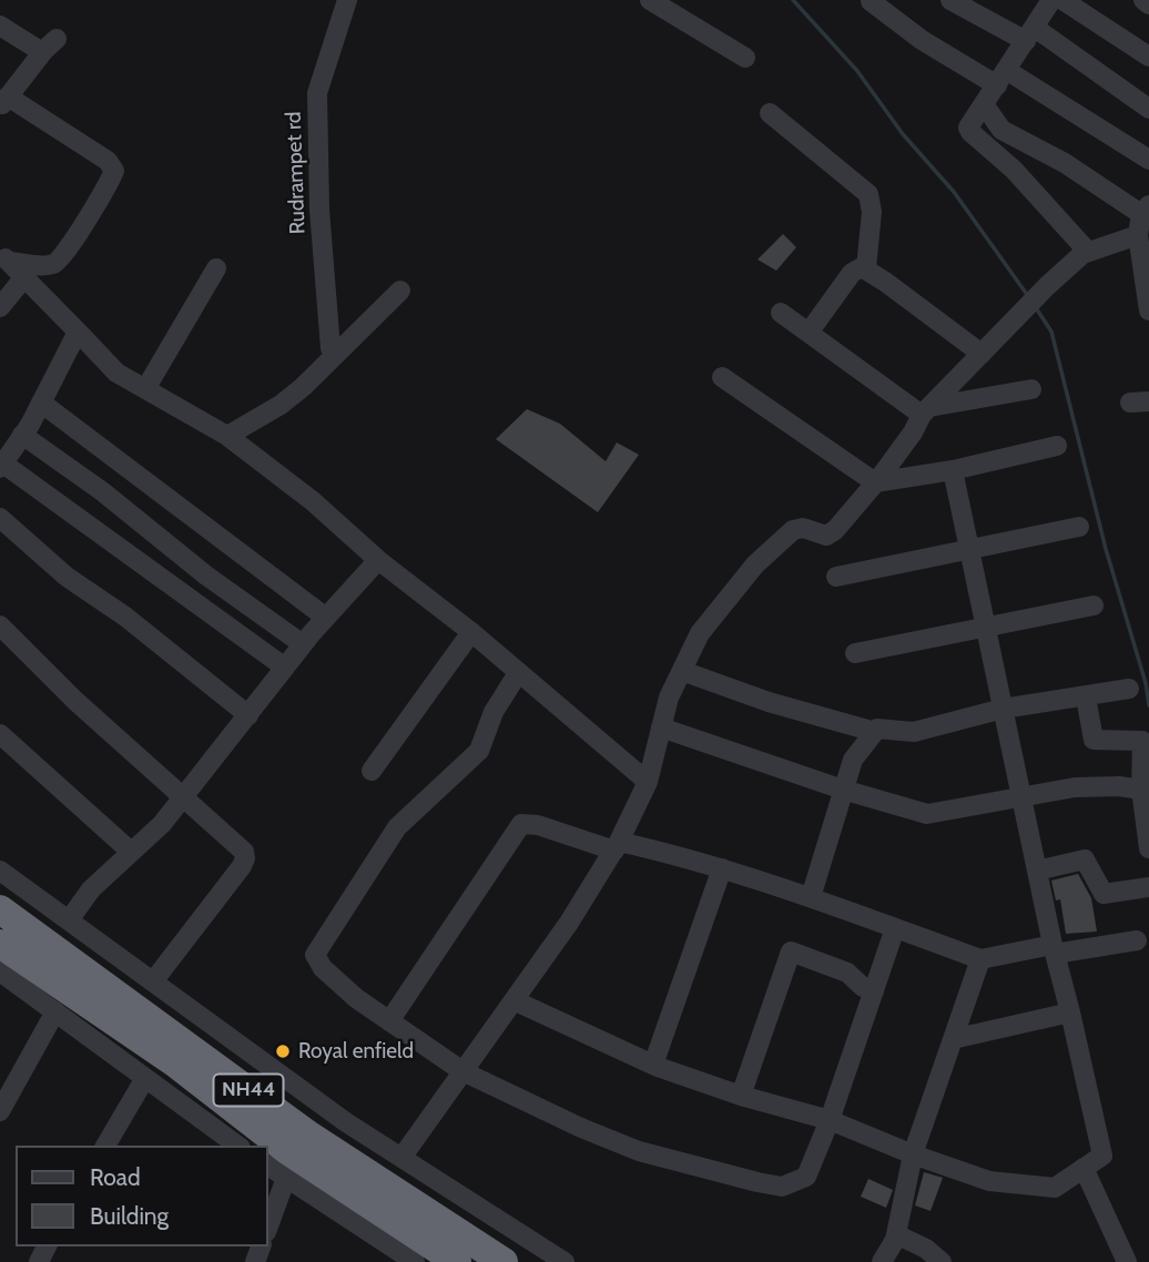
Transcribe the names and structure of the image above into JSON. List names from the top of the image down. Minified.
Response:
{"streets":{"highway":["NH44"],"street":["Rudrampet rd"]},"places":["Royal enfield"],"legend":["Road","Building"]}
